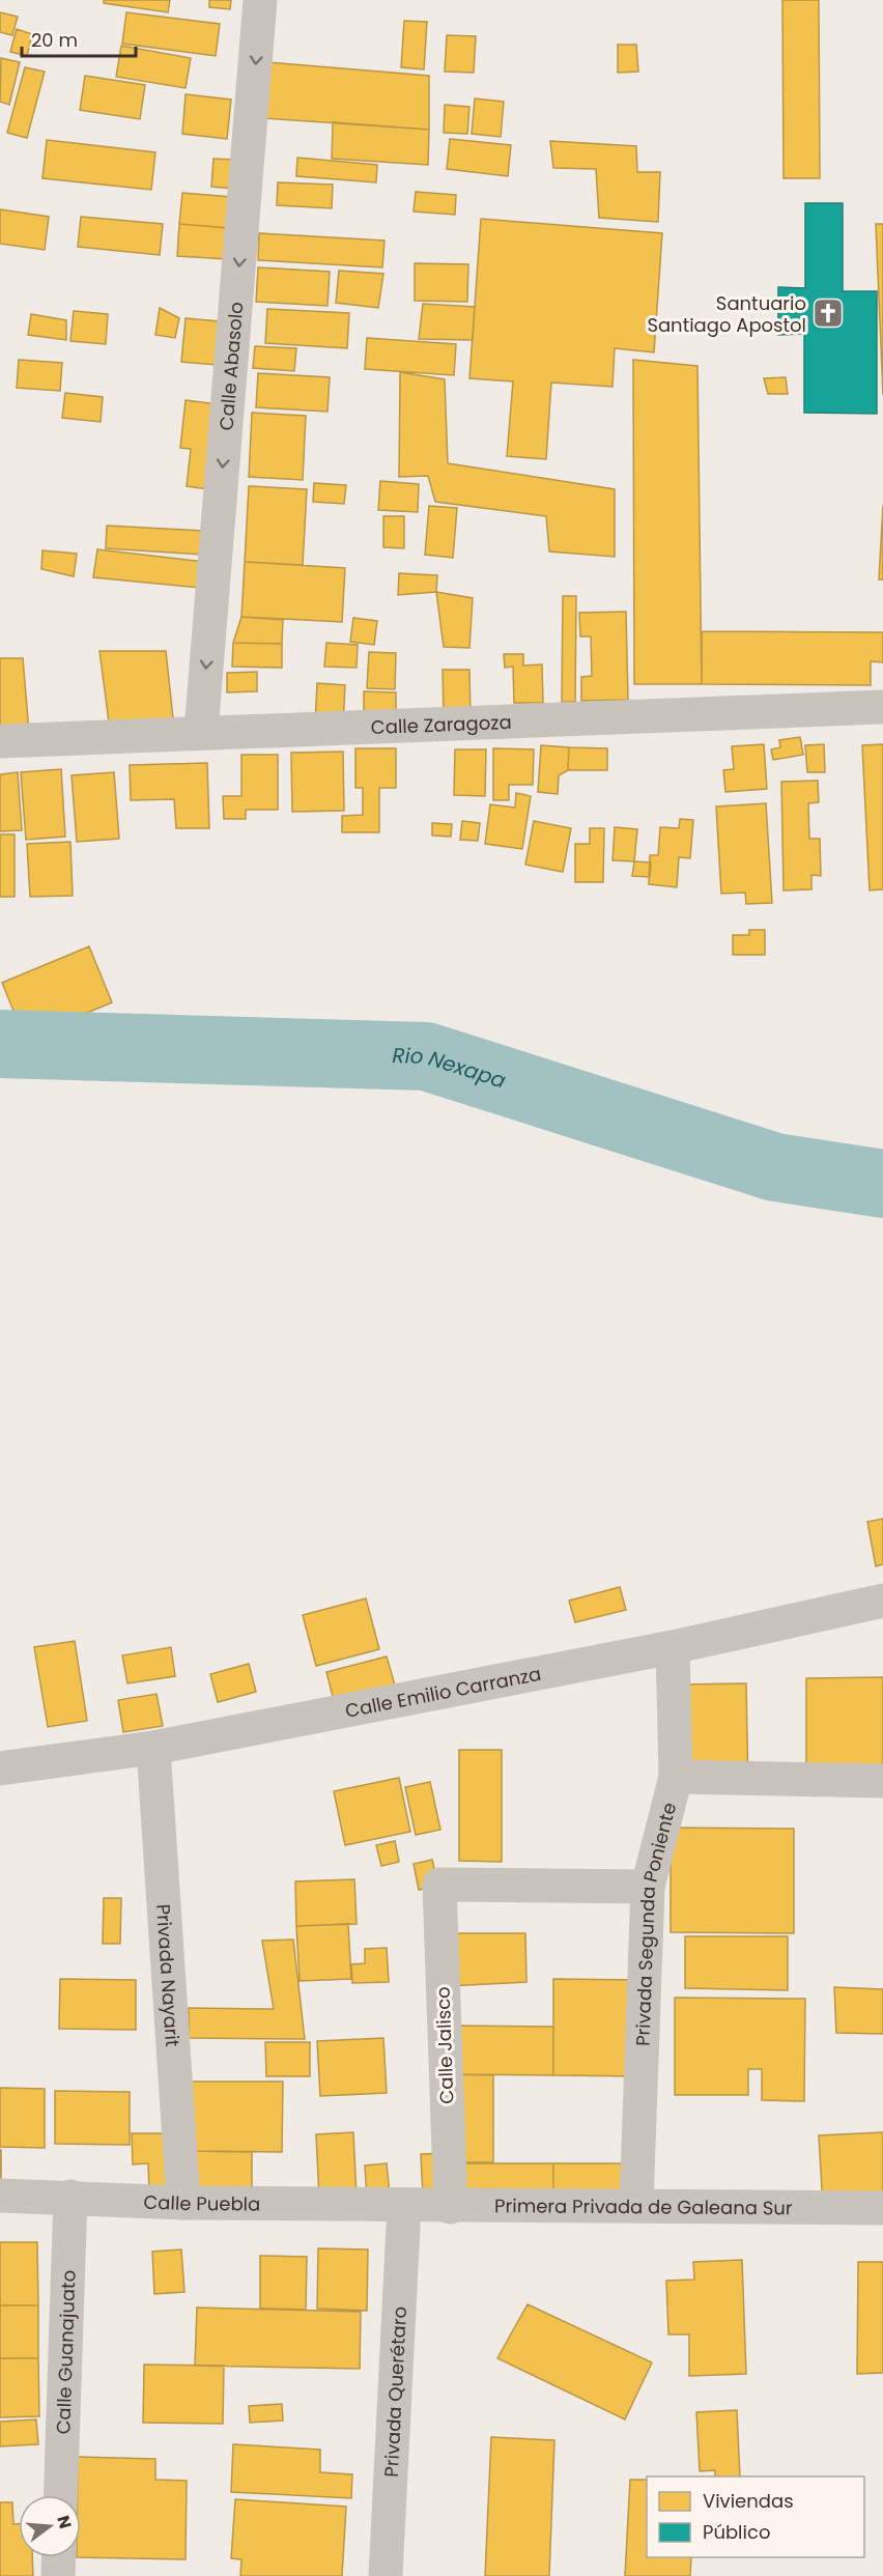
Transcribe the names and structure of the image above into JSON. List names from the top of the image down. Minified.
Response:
{"streets":{"street":["Calle Abasolo","Calle Zaragoza","Calle Emilio Carranza","Privada Segunda Poniente","Privada Nayarit","Calle Jalisco","Calle Puebla","Primera Privada de Galeana Sur","Calle Guanajuato","Privada Querétaro"]},"crossings":[["Calle Abasolo","Calle Zaragoza"],["Calle Emilio Carranza","Privada Segunda Poniente"],["Calle Emilio Carranza","Privada Nayarit"],["Privada Segunda Poniente","Calle Jalisco"],["Privada Segunda Poniente","Primera Privada de Galeana Sur"],["Privada Nayarit","Calle Puebla"],["Calle Jalisco","Primera Privada de Galeana Sur"],["Calle Puebla","Primera Privada de Galeana Sur"],["Calle Puebla","Calle Guanajuato"],["Calle Puebla","Privada Querétaro"],["Primera Privada de Galeana Sur","Privada Querétaro"]],"one_way":["Calle Abasolo"],"water":["Rio Nexapa"],"places":{"church":["Santuario Santiago Apostol"]},"legend":["Viviendas","Público"],"scale_bar":"20 m","north":"right"}
